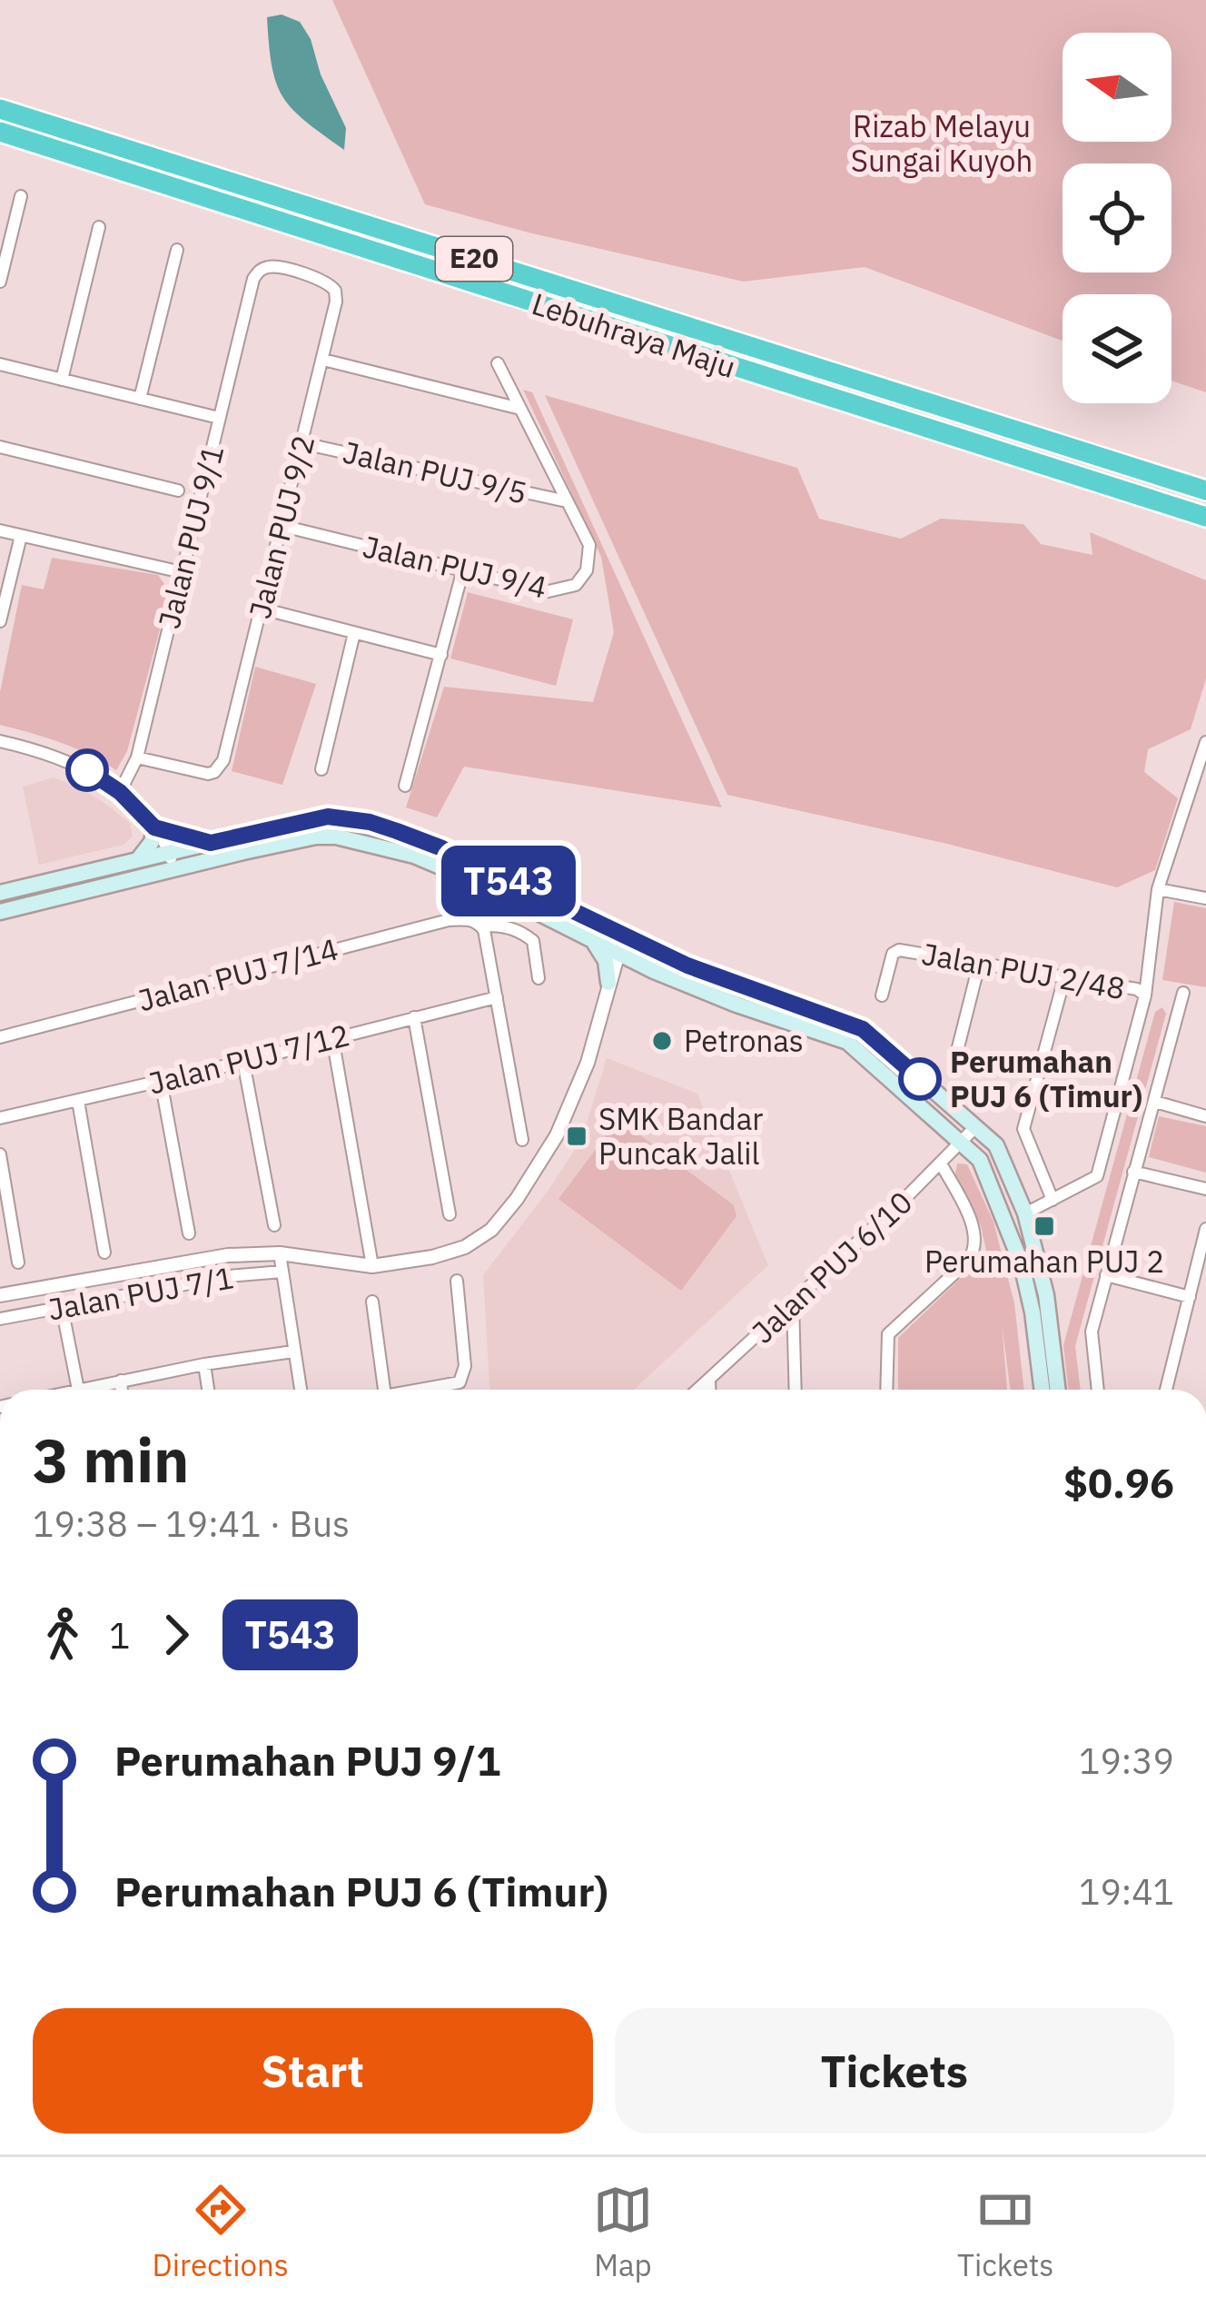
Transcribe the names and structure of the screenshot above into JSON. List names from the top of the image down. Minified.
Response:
{"streets":{"highway":["E20","Lebuhraya Maju"],"street":["Jalan PUJ 9/5","Jalan PUJ 9/2","Jalan PUJ 9/1","Jalan PUJ 9/4","Jalan PUJ 2/48","Jalan PUJ 7/14","Jalan PUJ 7/12","Jalan PUJ 6/10","Jalan PUJ 7/1"]},"crossings":[["Jalan PUJ 9/5","Jalan PUJ 9/2"],["Jalan PUJ 9/5","Jalan PUJ 9/4"],["Jalan PUJ 9/2","Jalan PUJ 9/1"],["Jalan PUJ 9/2","Jalan PUJ 9/4"]],"parks":["Rizab Melayu Sungai Kuyoh"],"places":{"other":["Petronas","Perumahan PUJ 6 (Timur)"],"transit":["SMK Bandar Puncak Jalil","Perumahan PUJ 2"]},"lines":["bus line T543"],"north":"left","page":{"on_map":"T543","heading":["3 min","19:38 – 19:41 · Bus","$0.96"],"legs":["1","T543"],"list":[{"name":"Perumahan PUJ 9/1","value":"19:39"},{"name":"Perumahan PUJ 6 (Timur)","value":"19:41"}],"buttons":["Start","Tickets"],"tabs":["Directions","Map","Tickets"]}}
